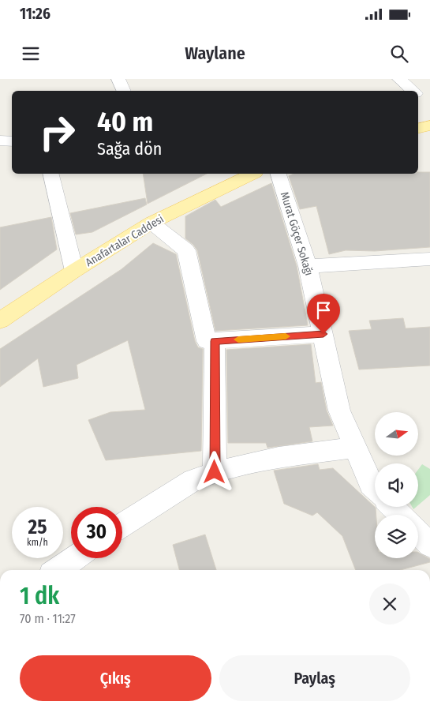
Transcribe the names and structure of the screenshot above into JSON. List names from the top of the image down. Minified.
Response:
{"streets":{"main road":["Anafartalar Caddesi"],"street":["Murat Göçer Sokağı"]},"north":"right","page":{"status":"11:26","header":"Waylane","turn":["40 m","Sağa dön"],"speed":"25 km/h","limit":"30","heading":["1 dk","70 m · 11:27"],"buttons":["Çıkış","Paylaş"]}}
